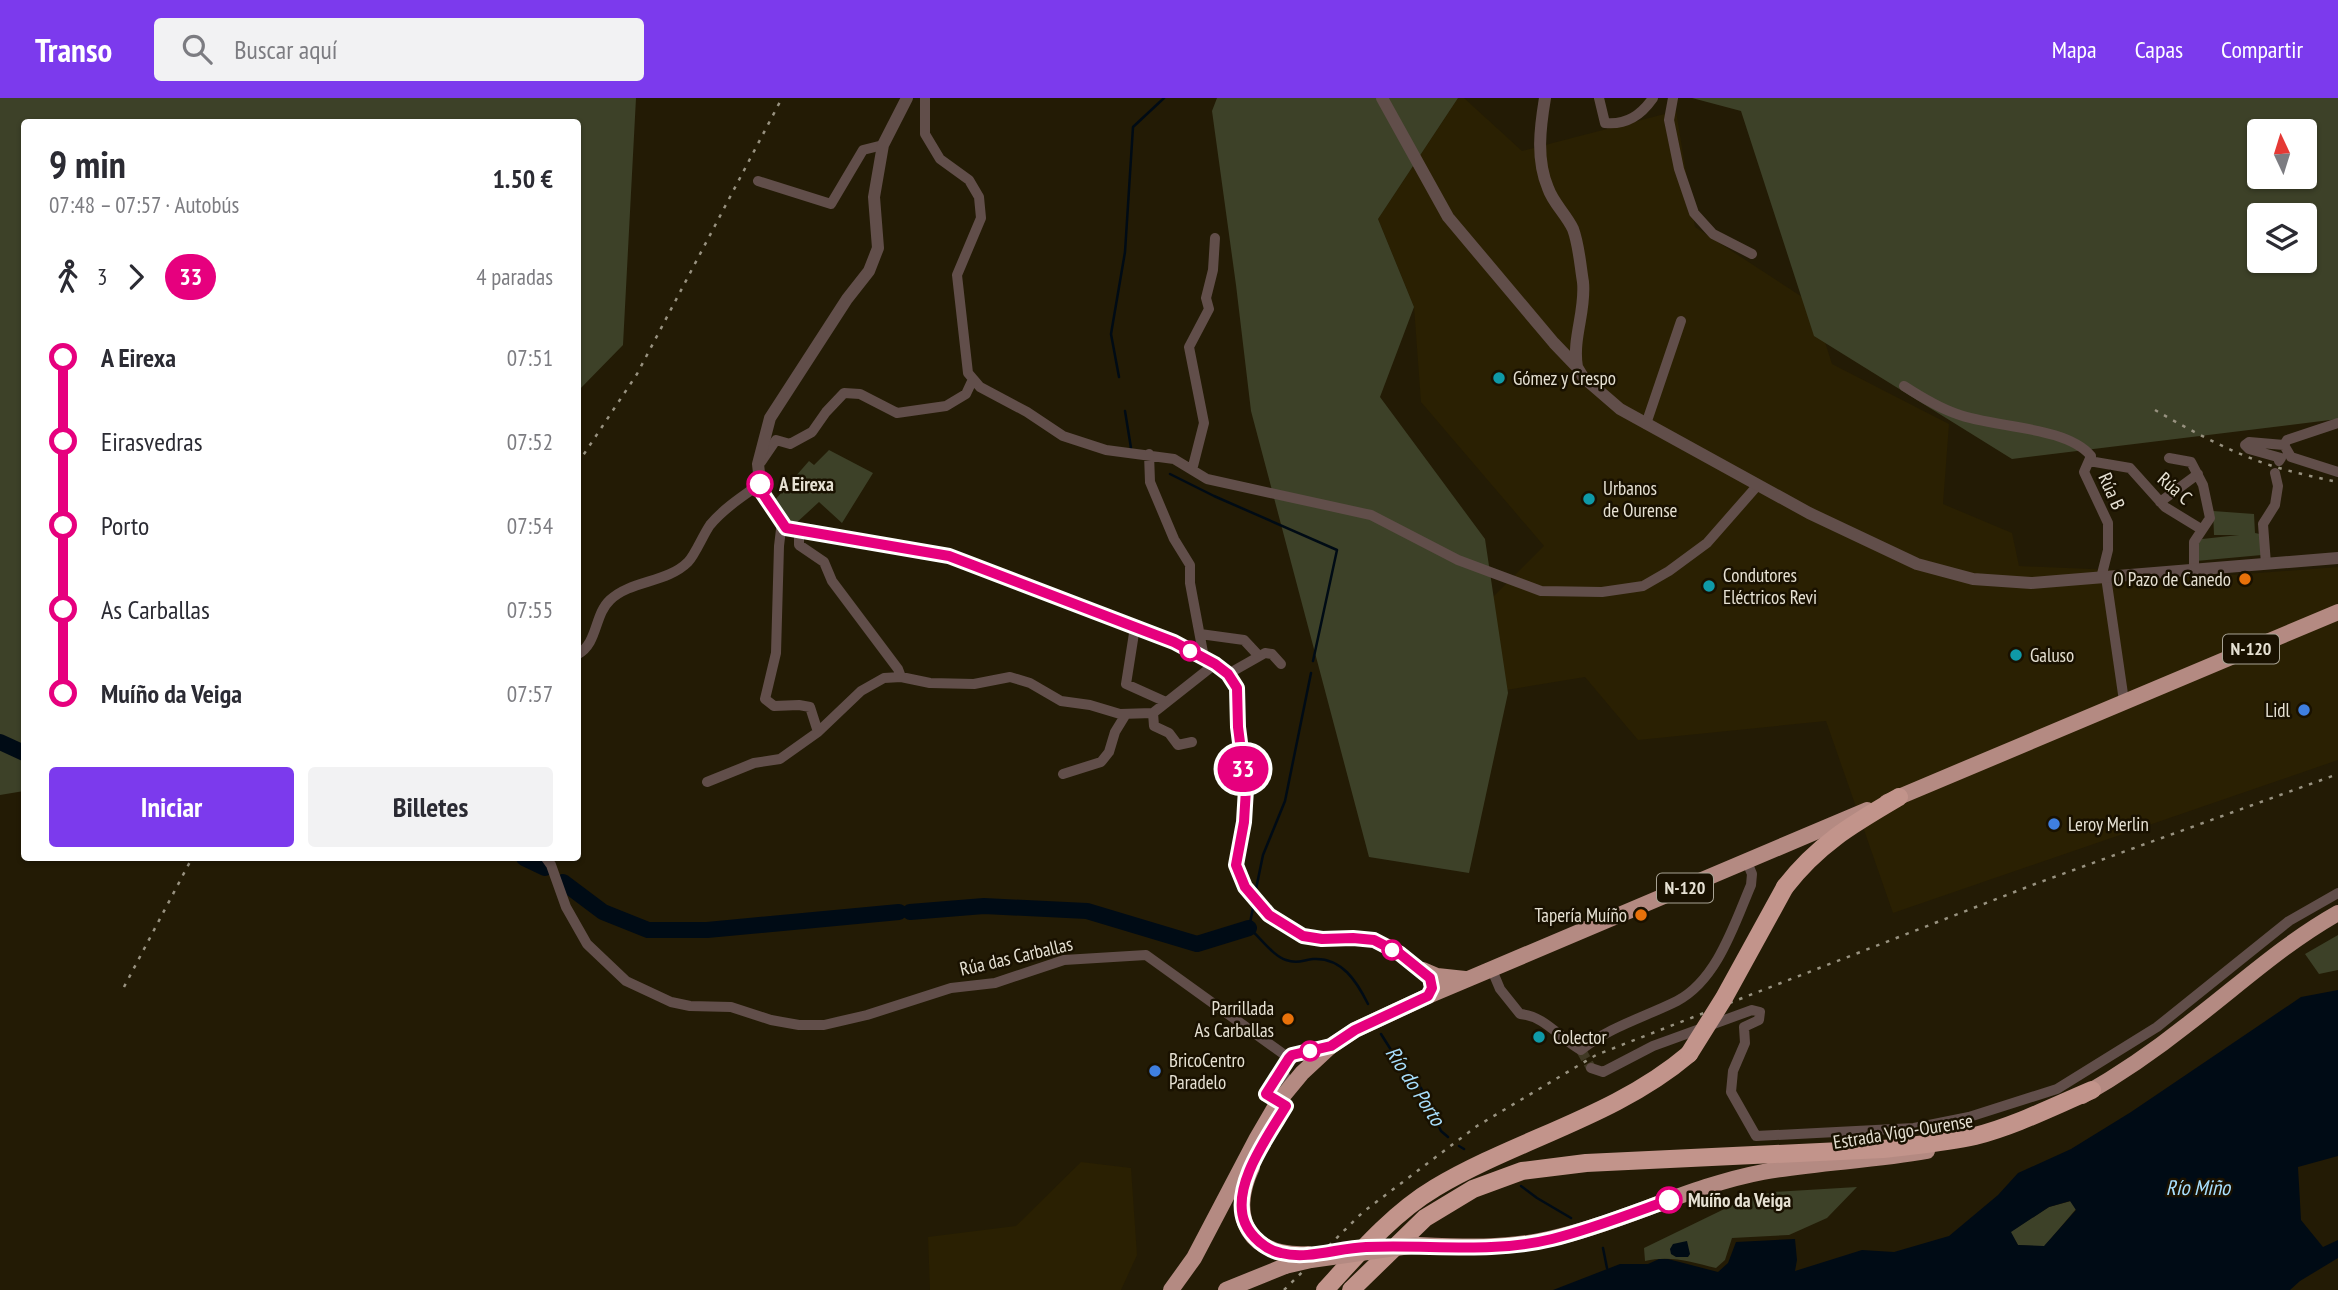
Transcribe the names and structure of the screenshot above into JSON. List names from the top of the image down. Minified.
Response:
{"streets":{"highway":["N-120","Estrada Vigo-Ourense"],"street":["Rúa C","Rúa B","Rúa das Carballas"]},"crossings":[["Rúa C","Rúa B"],["Rúa B","N-120"],["N-120","Estrada Vigo-Ourense"]],"water":["Río do Porto","Río Miño"],"places":["Gómez y Crespo","A Eirexa","Urbanos de Ourense","O Pazo de Canedo","Condutores Eléctricos Revi","Galuso","Lidl","Leroy Merlin","Tapería Muíño","Parrillada As Carballas","Colector","BricoCentro Paradelo","Muíño da Veiga"],"lines":["bus line 33"],"north":"top","page":{"header":"Transo","search":"Buscar aquí","nav":["Mapa","Capas","Compartir"],"on_map":"33","heading":["9 min","07:48 – 07:57 · Autobús","1.50 €"],"legs":["3","33","4 paradas"],"list":[{"name":"A Eirexa","value":"07:51"},{"name":"Eirasvedras","value":"07:52"},{"name":"Porto","value":"07:54"},{"name":"As Carballas","value":"07:55"},{"name":"Muíño da Veiga","value":"07:57"}],"buttons":["Iniciar","Billetes"]}}
